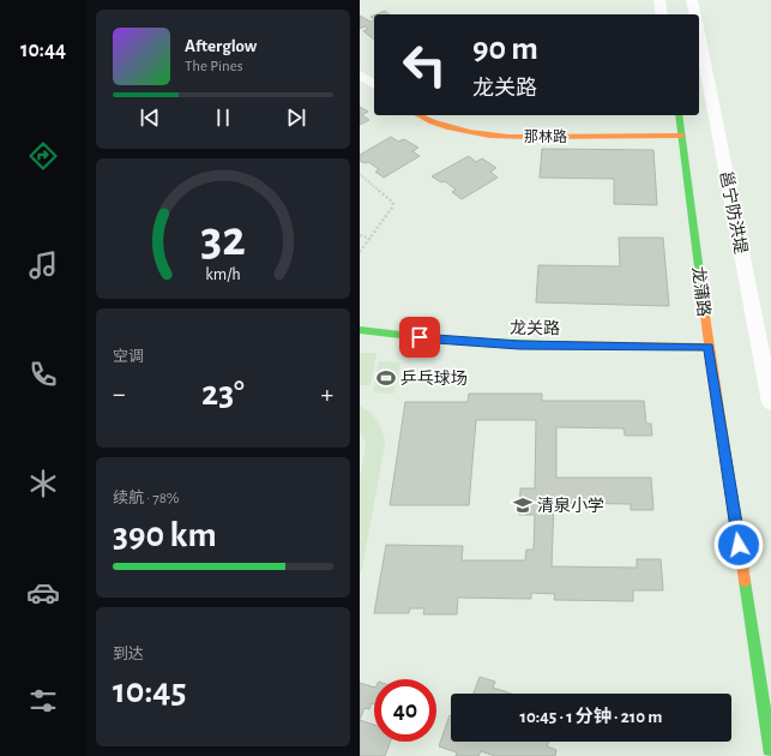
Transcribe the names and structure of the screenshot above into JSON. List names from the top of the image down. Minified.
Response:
{"streets":{"street":["那林路","邕宁防洪堤","龙蒲路","龙关路"]},"crossings":[["那林路","龙蒲路"],["龙蒲路","龙关路"]],"places":{"sports":["乒乓球场"],"school or university":["清泉小学"]},"page":{"tabs":"10:44","turn":["90 m","龙关路"],"song":["Afterglow","The Pines"],"tile":["空调",["续航 · 78%","390 km"],["到达","10:45"]],"heat":["−","23°","+"],"limit":"40","trip":"10:45 · 1 分钟 · 210 m","gauge":["32","km/h"]}}
